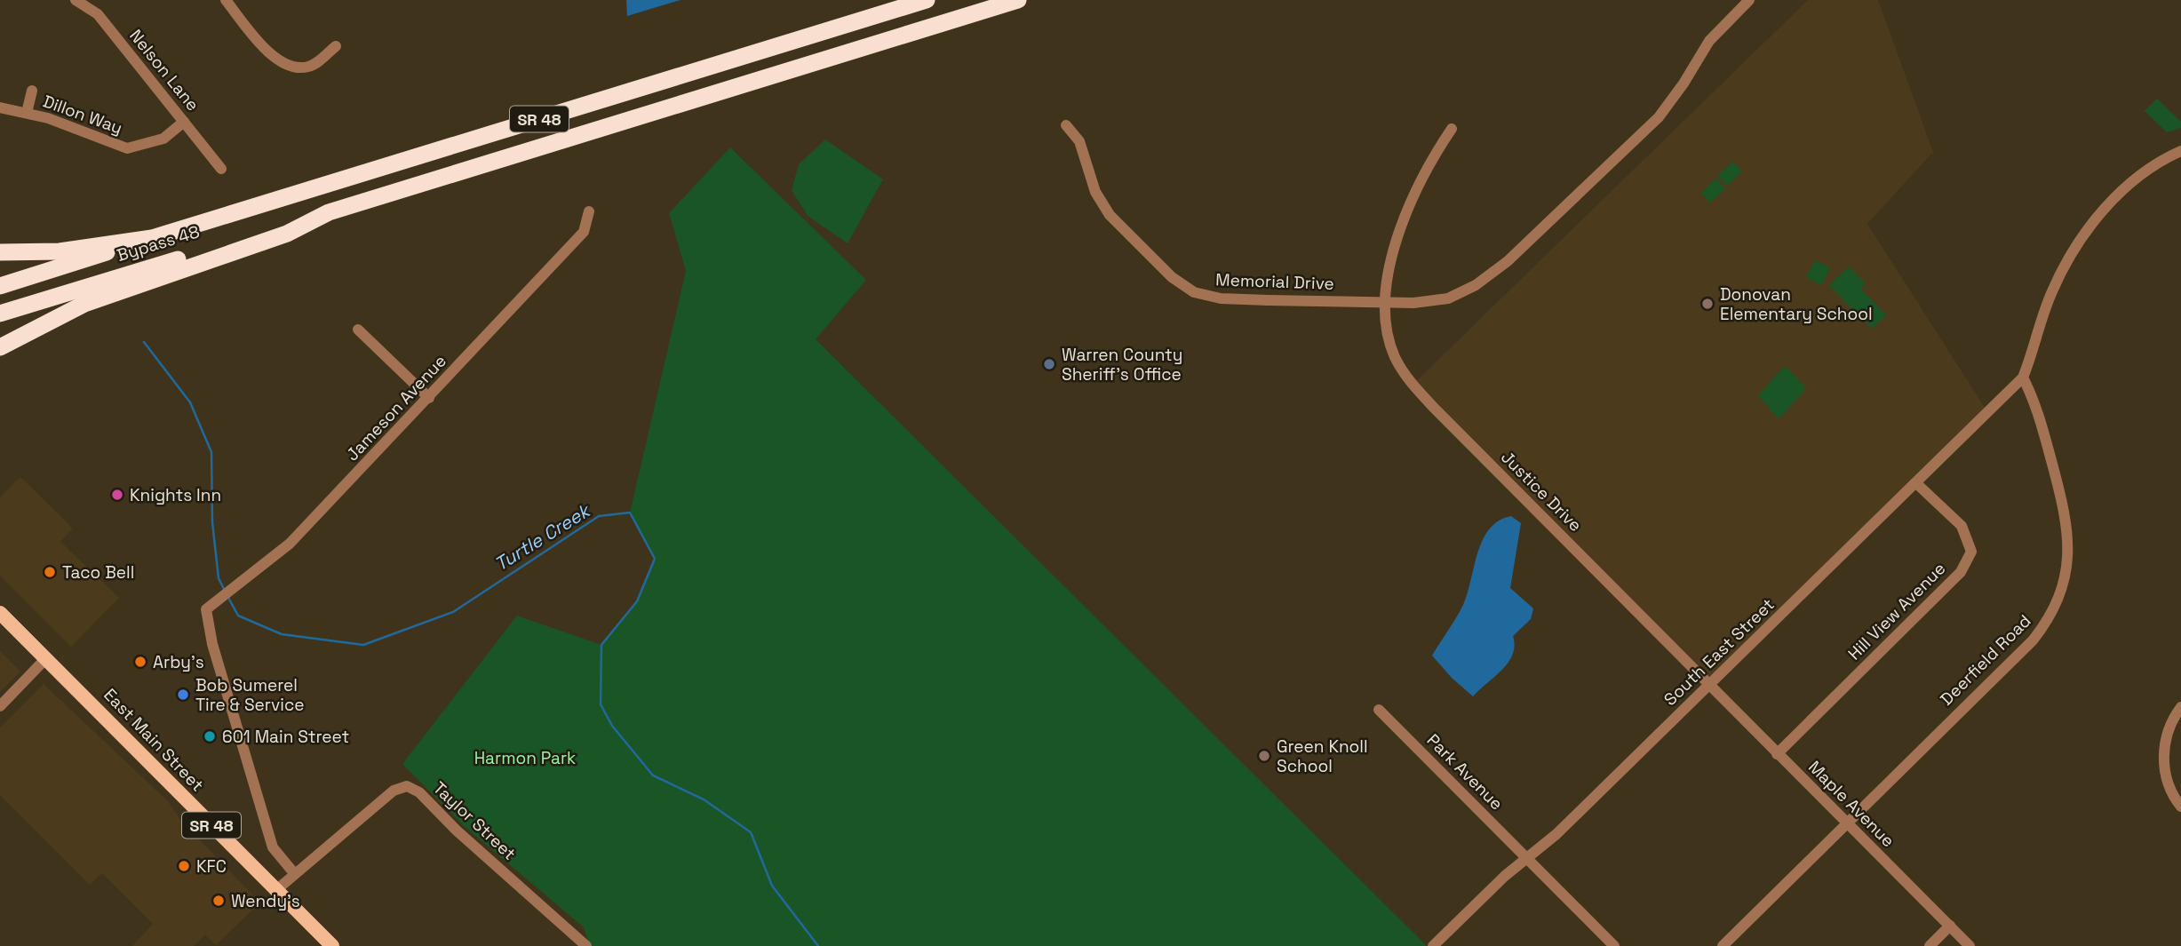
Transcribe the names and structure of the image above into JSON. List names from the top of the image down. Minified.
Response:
{"streets":{"highway":["SR 48","Bypass 48"],"main road":["East Main Street"],"street":["Nelson Lane","Dillon Way","Memorial Drive","Jameson Avenue","Justice Drive","Hill View Avenue","South East Street","Deerfield Road","Park Avenue","Maple Avenue","Taylor Street"]},"crossings":[["Nelson Lane","Dillon Way"],["SR 48","Bypass 48"],["Memorial Drive","Justice Drive"],["Jameson Avenue","Taylor Street"],["Justice Drive","South East Street"],["Justice Drive","Maple Avenue"],["Hill View Avenue","South East Street"],["Hill View Avenue","Maple Avenue"],["South East Street","Deerfield Road"],["South East Street","Park Avenue"],["South East Street","Maple Avenue"],["Deerfield Road","Maple Avenue"],["East Main Street","Taylor Street"]],"water":["Turtle Creek"],"parks":["Harmon Park"],"places":["Donovan Elementary School","Warren County Sheriff’s Office","Knights Inn","Taco Bell","Arby's","Bob Sumerel Tire & Service","601 Main Street","Green Knoll School","KFC","Wendy's"]}
